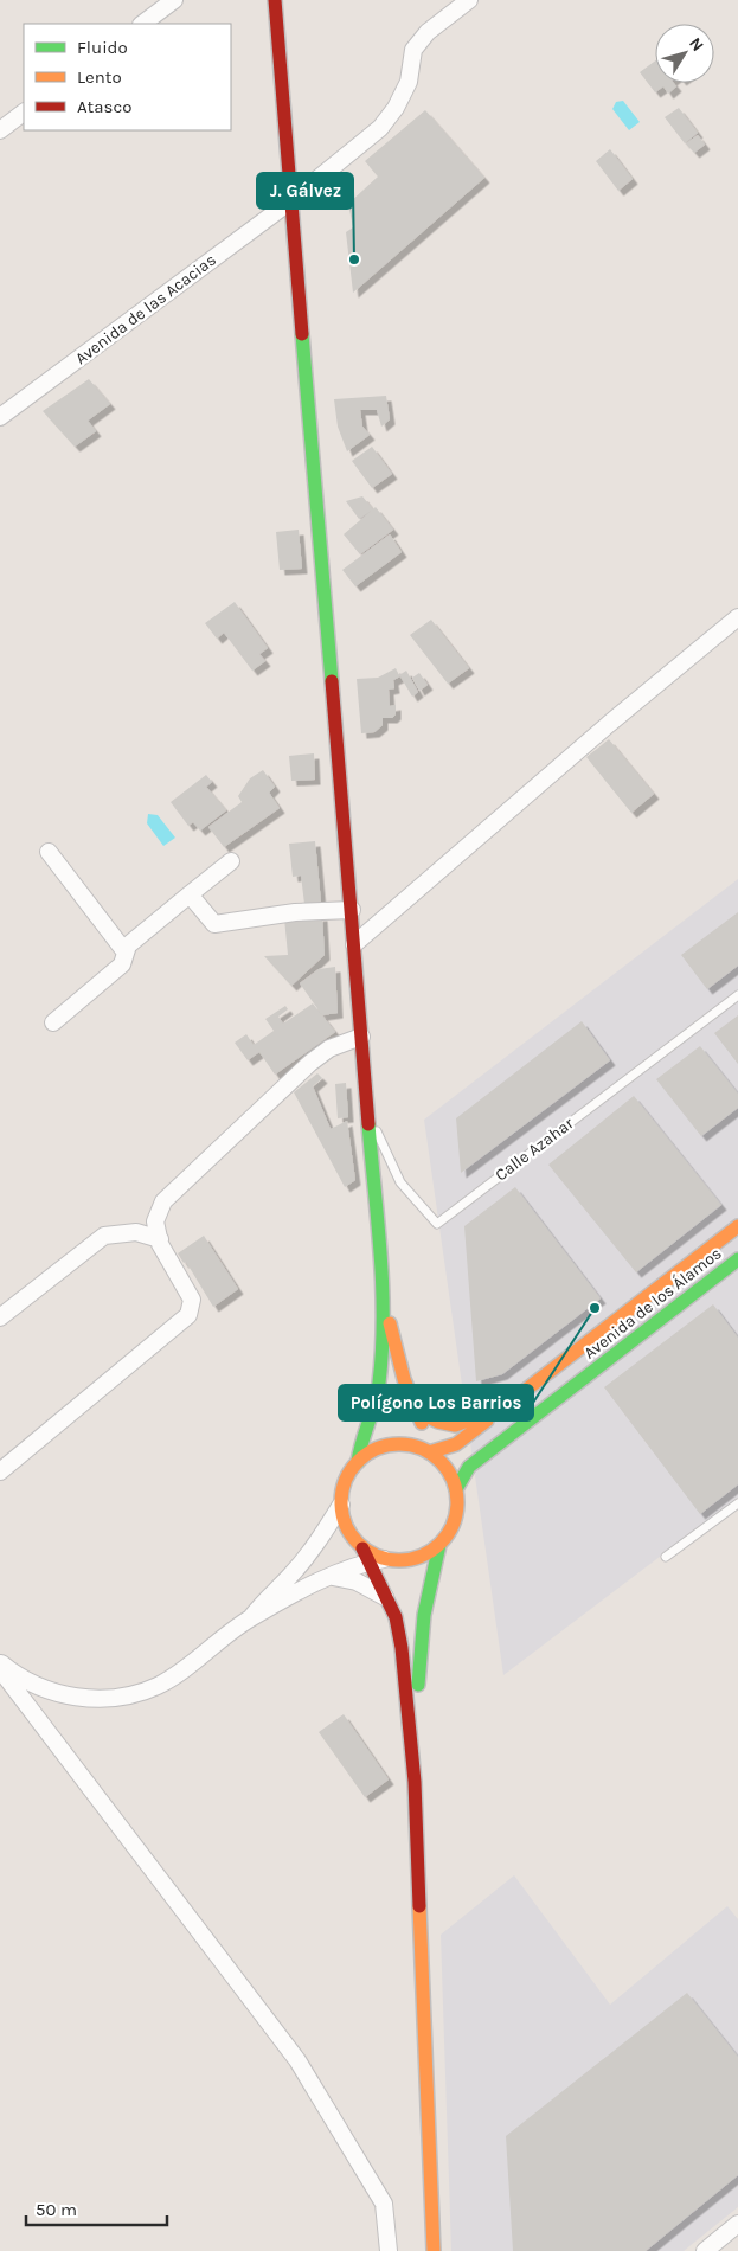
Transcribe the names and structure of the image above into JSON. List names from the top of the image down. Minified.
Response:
{"streets":{"main road":["Avenida de los Álamos"],"street":["Avenida de las Acacias"],"lane":["Calle Azahar"]},"places":["J. Gálvez","Polígono Los Barrios"],"legend":["Fluido","Lento","Atasco"],"scale_bar":"50 m","north":"top right"}
